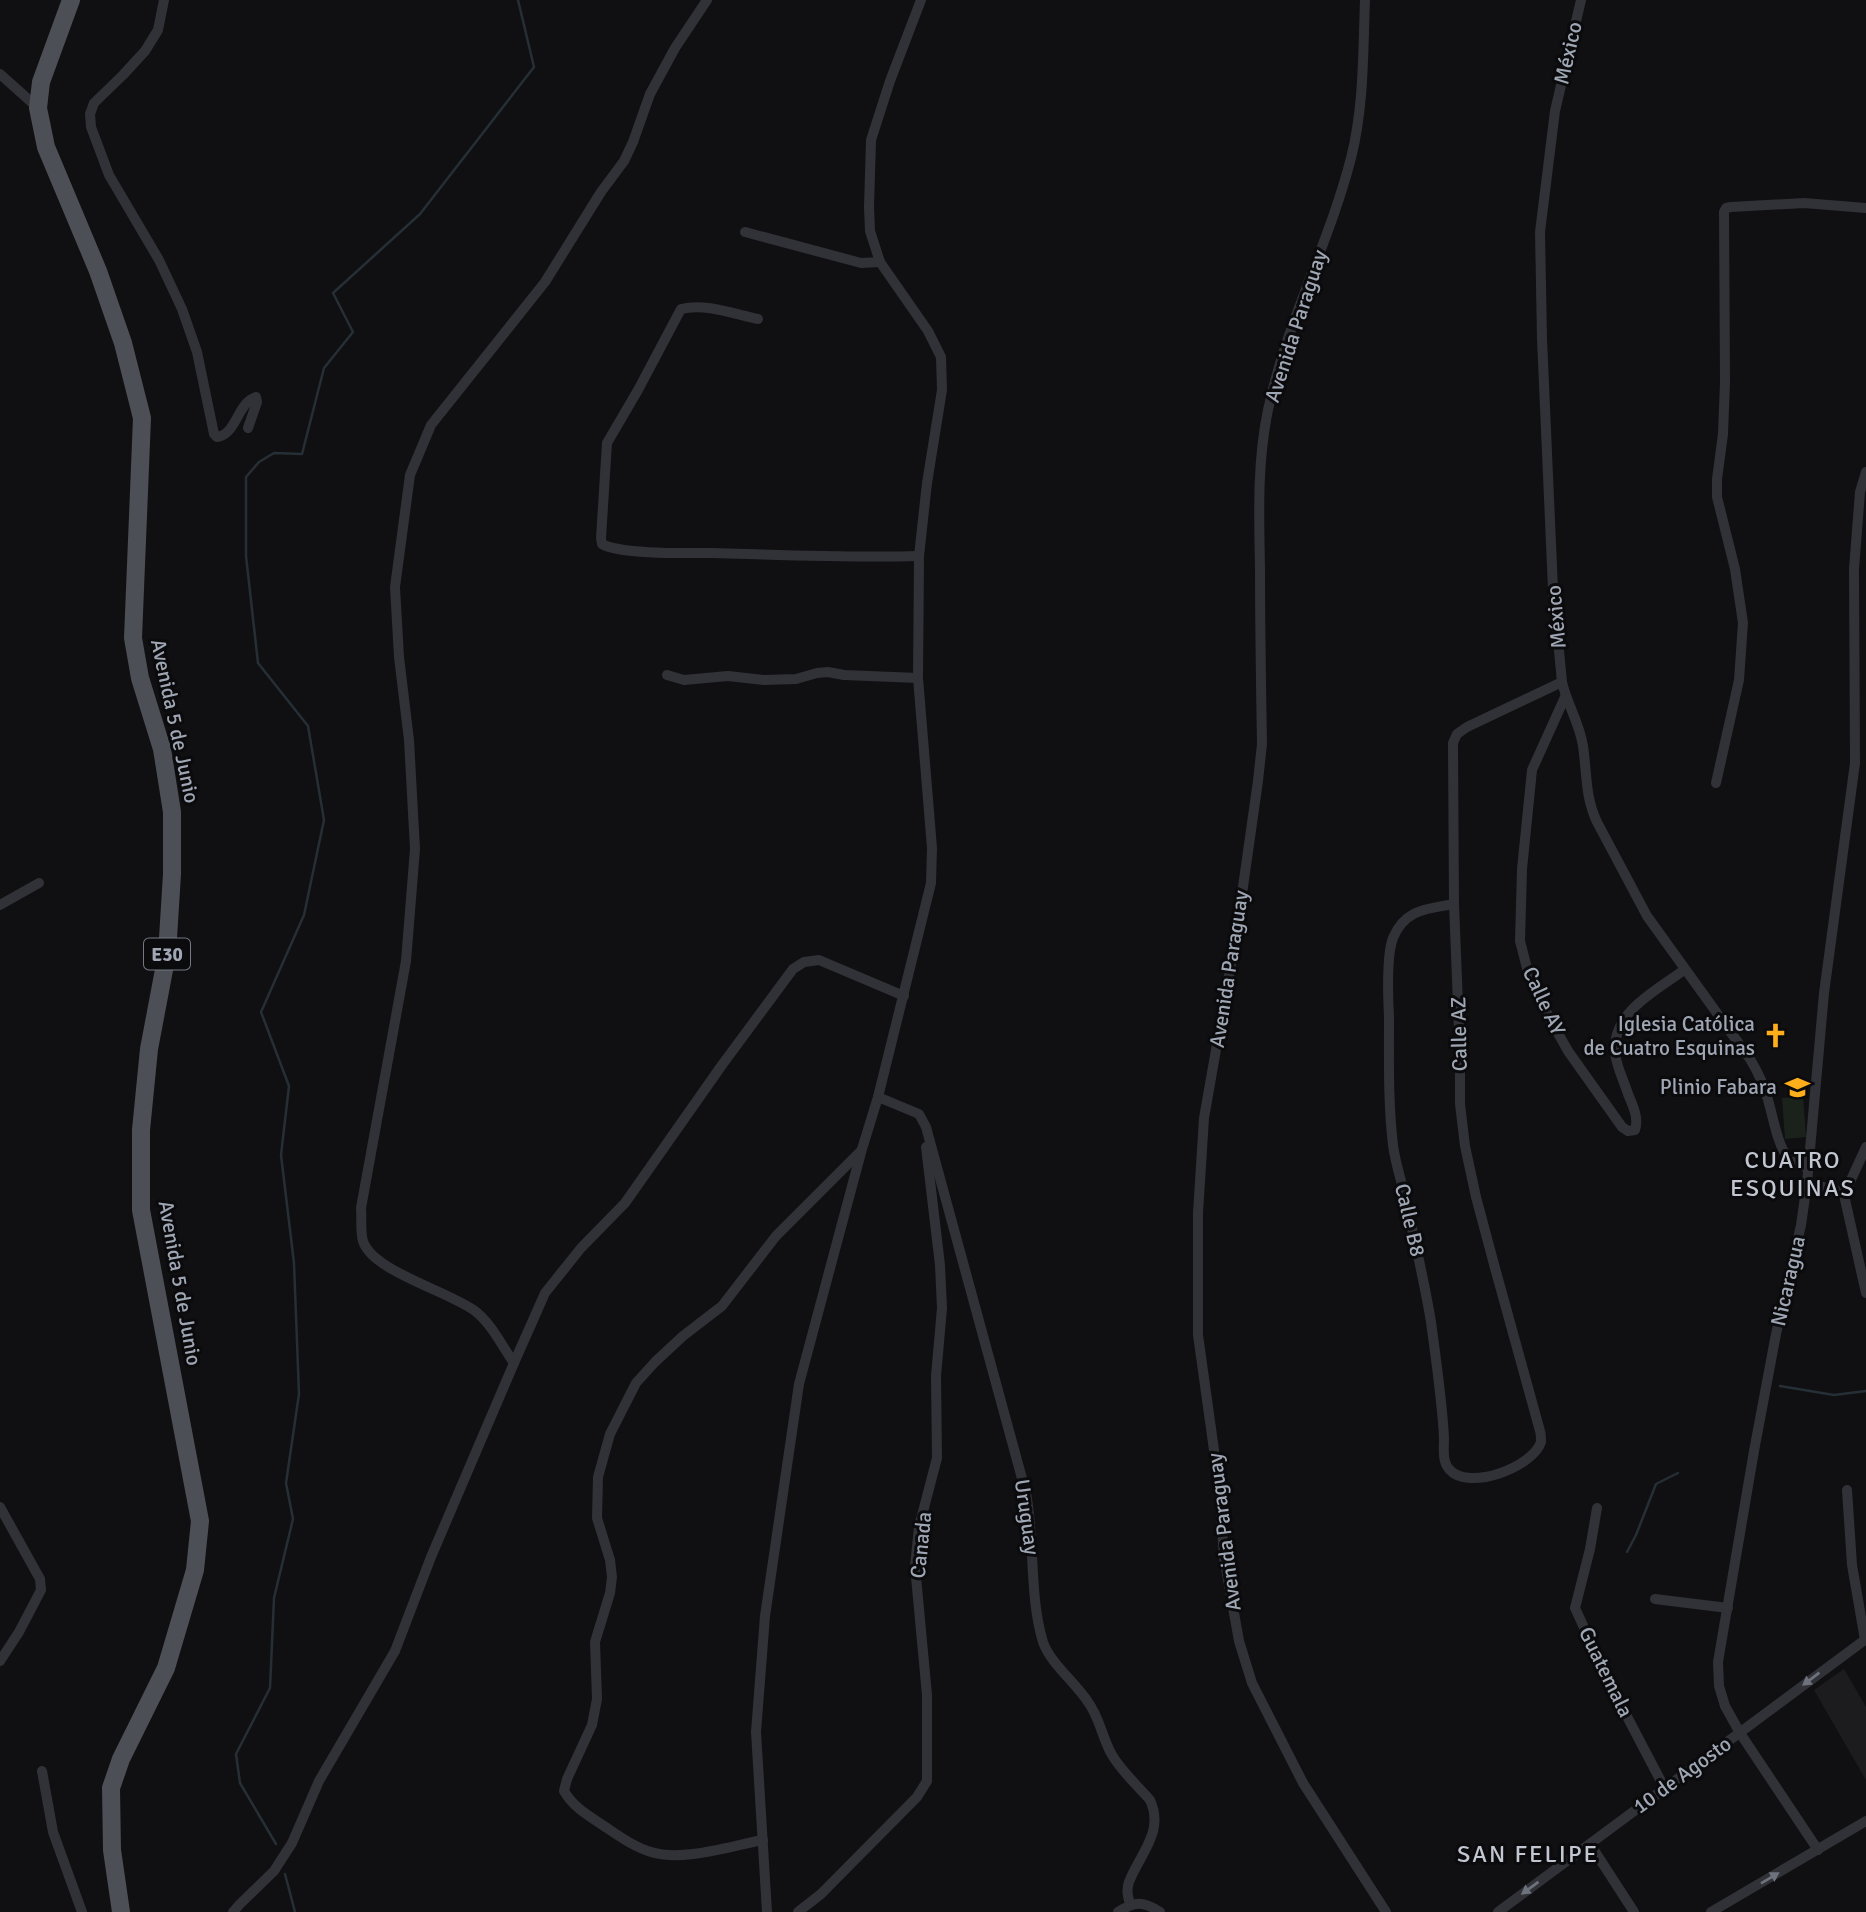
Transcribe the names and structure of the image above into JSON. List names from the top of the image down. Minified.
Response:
{"streets":{"main road":["Avenida 5 de Junio","E30"],"street":["México","Avenida Paraguay","Calle AY","Calle AZ","Calle B8","Nicaragua","Uruguay","Canada","Guatemala","10 de Agosto"]},"crossings":[["México","Calle AY"],["México","Calle AZ"],["México","Nicaragua"],["Calle AZ","Calle B8"],["Nicaragua","10 de Agosto"],["Uruguay","Canada"],["Guatemala","10 de Agosto"]],"one_way":["10 de Agosto"],"districts":["CUATRO ESQUINAS","SAN FELIPE"],"places":{"church":["Iglesia Católica de Cuatro Esquinas"],"school or university":["Plinio Fabara"]}}
